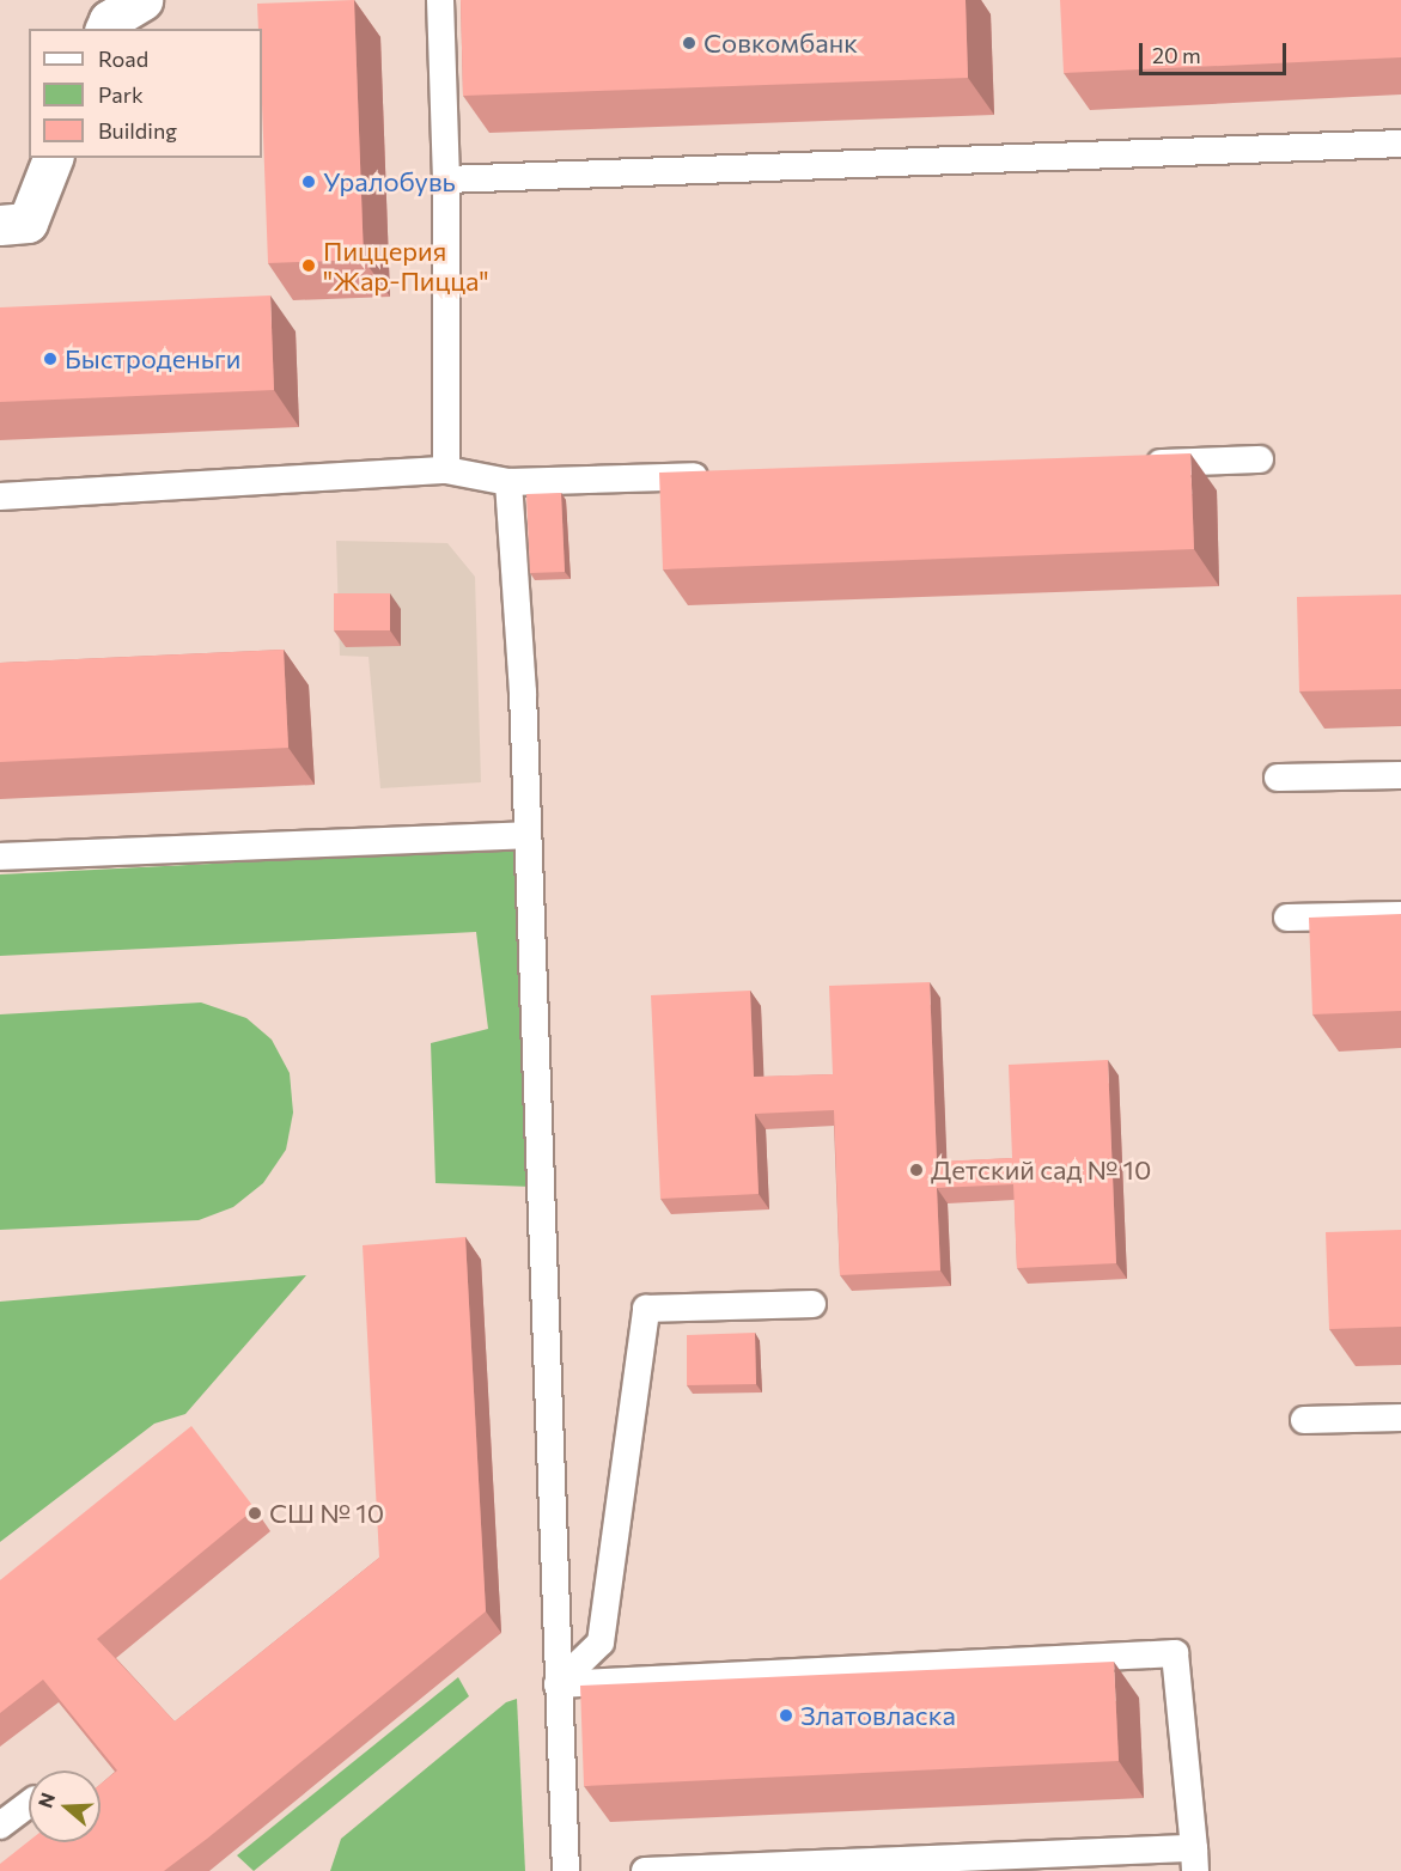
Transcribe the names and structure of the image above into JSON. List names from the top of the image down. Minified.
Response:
{"places":["Совкомбанк","Уралобувь","Пиццерия \"Жар-Пицца\"","Быстроденьги","Детский сад № 10","СШ № 10","Златовласка"],"legend":["Road","Park","Building"],"scale_bar":"20 m","north":"left"}
